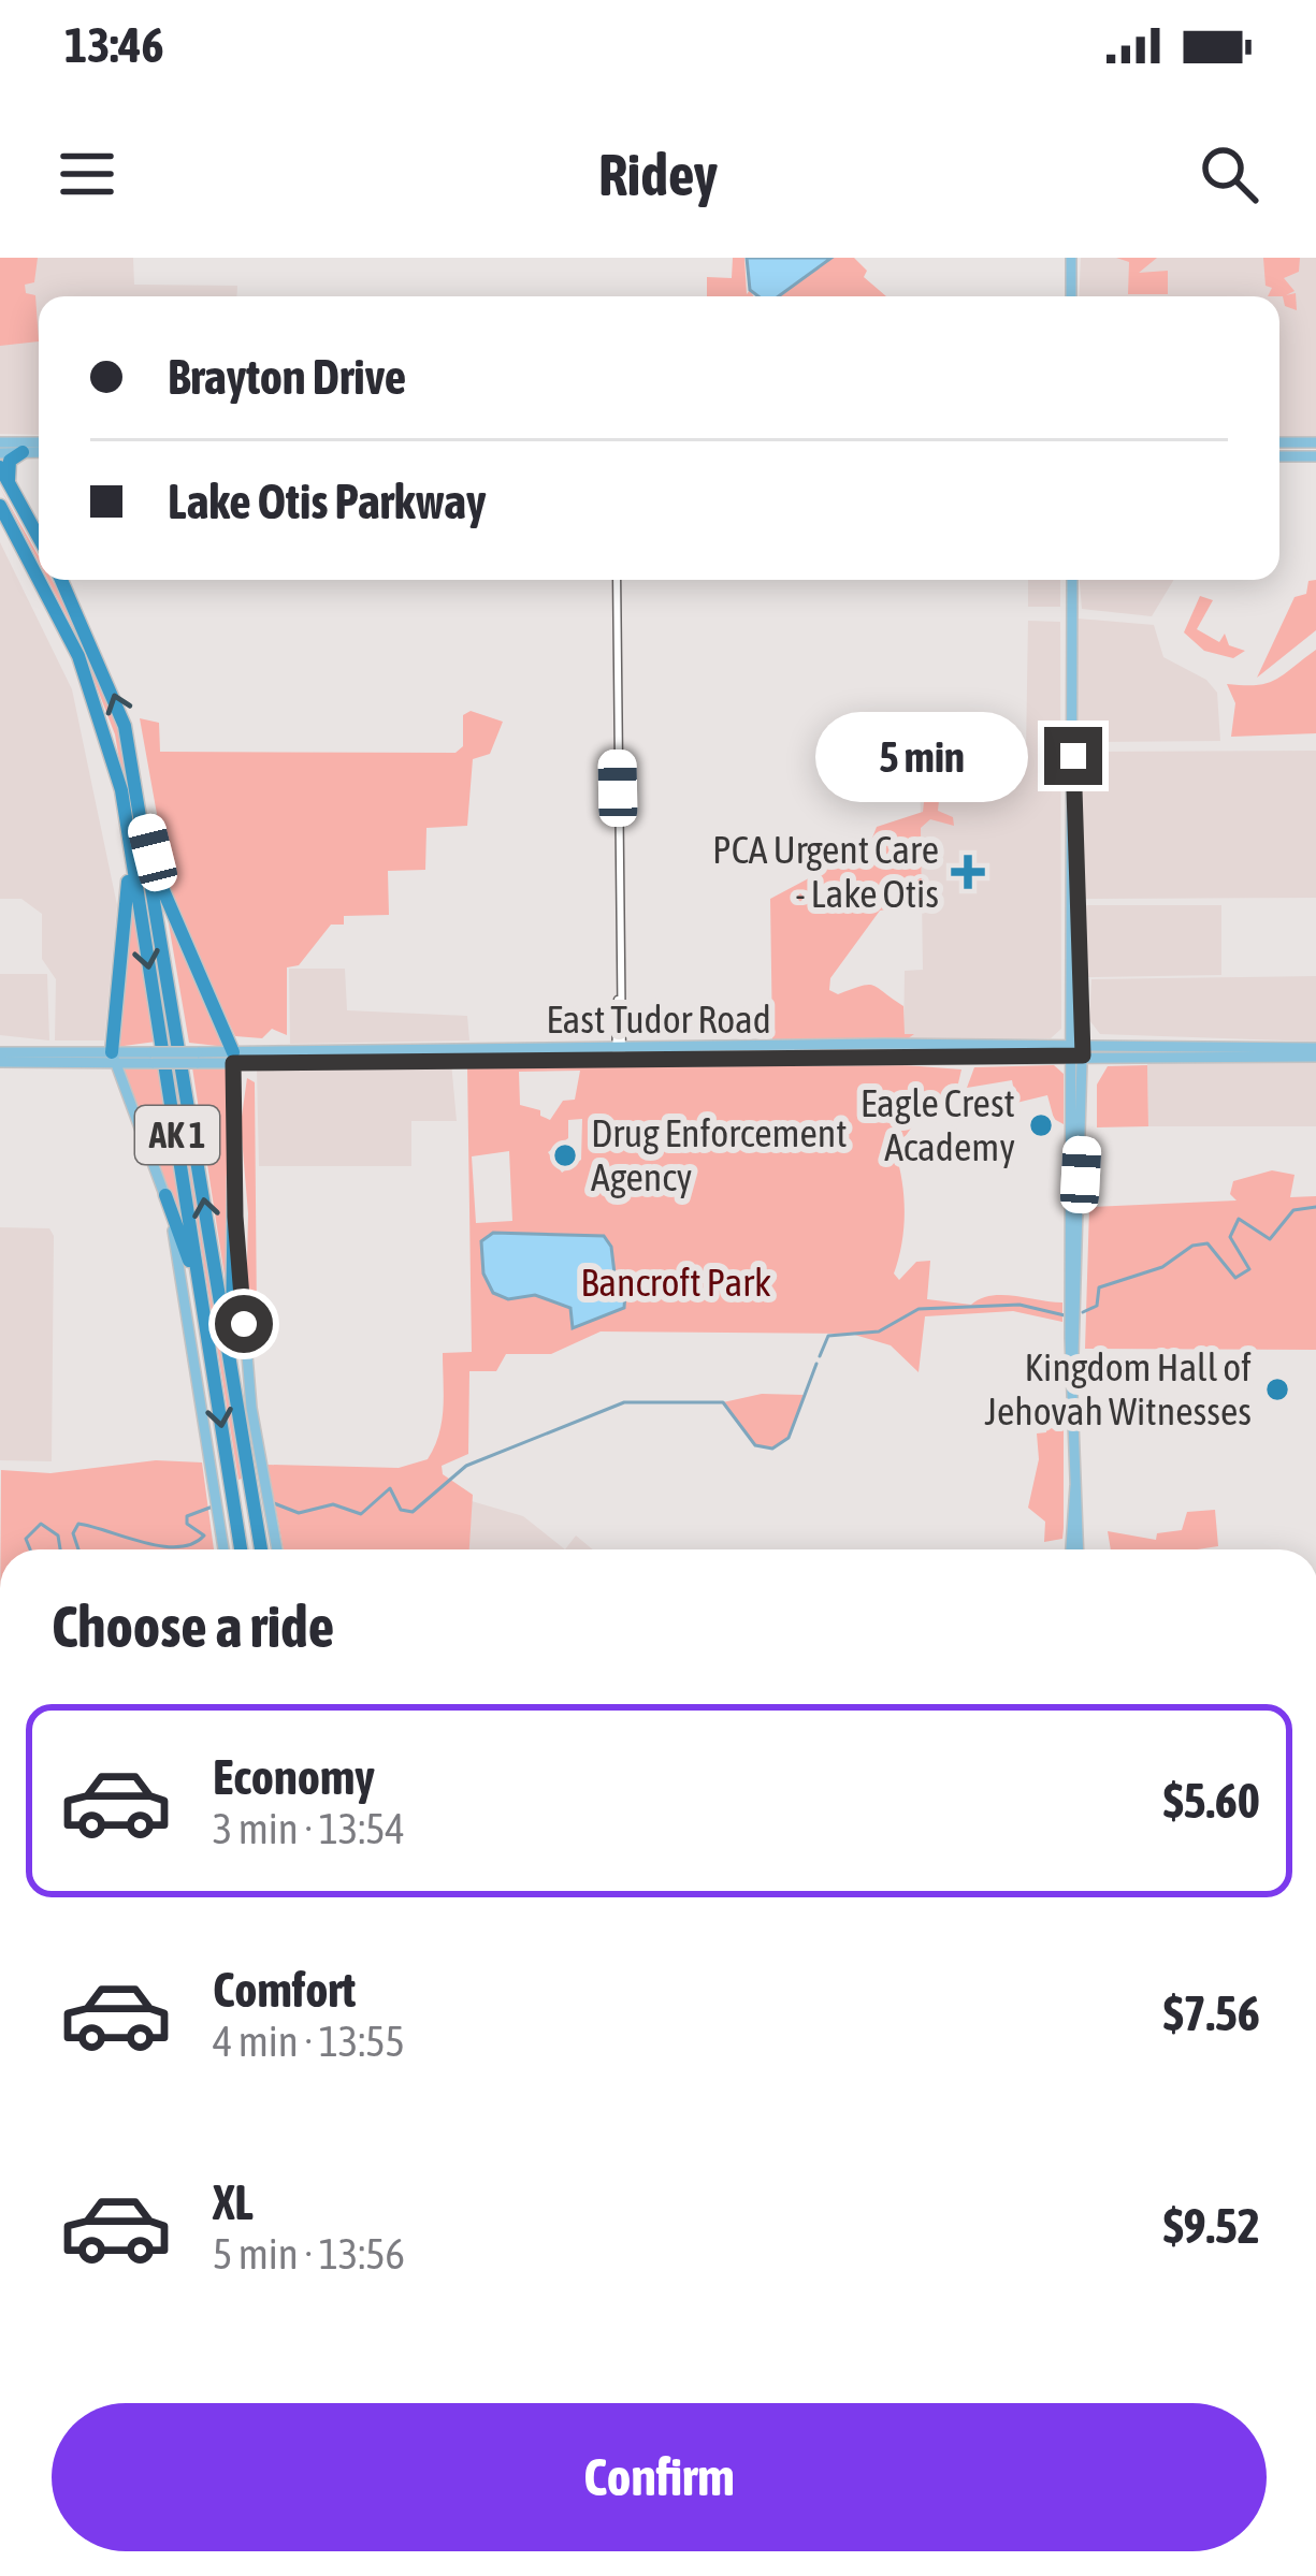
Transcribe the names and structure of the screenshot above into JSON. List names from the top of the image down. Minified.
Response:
{"streets":{"highway":["AK 1"],"main road":["East Tudor Road"]},"parks":["Bancroft Park"],"places":{"health":["PCA Urgent Care - Lake Otis"],"other":["Eagle Crest Academy","Drug Enforcement Agency","Kingdom Hall of Jehovah Witnesses"]},"page":{"status":"13:46","header":"Ridey","banner":["Brayton Drive","Lake Otis Parkway"],"bubble":"5 min","heading":"Choose a ride","list":[{"name":"Economy","note":"3 min · 13:54","value":"$5.60"},{"name":"Comfort","note":"4 min · 13:55","value":"$7.56"},{"name":"XL","note":"5 min · 13:56","value":"$9.52"}],"buttons":"Confirm"}}
